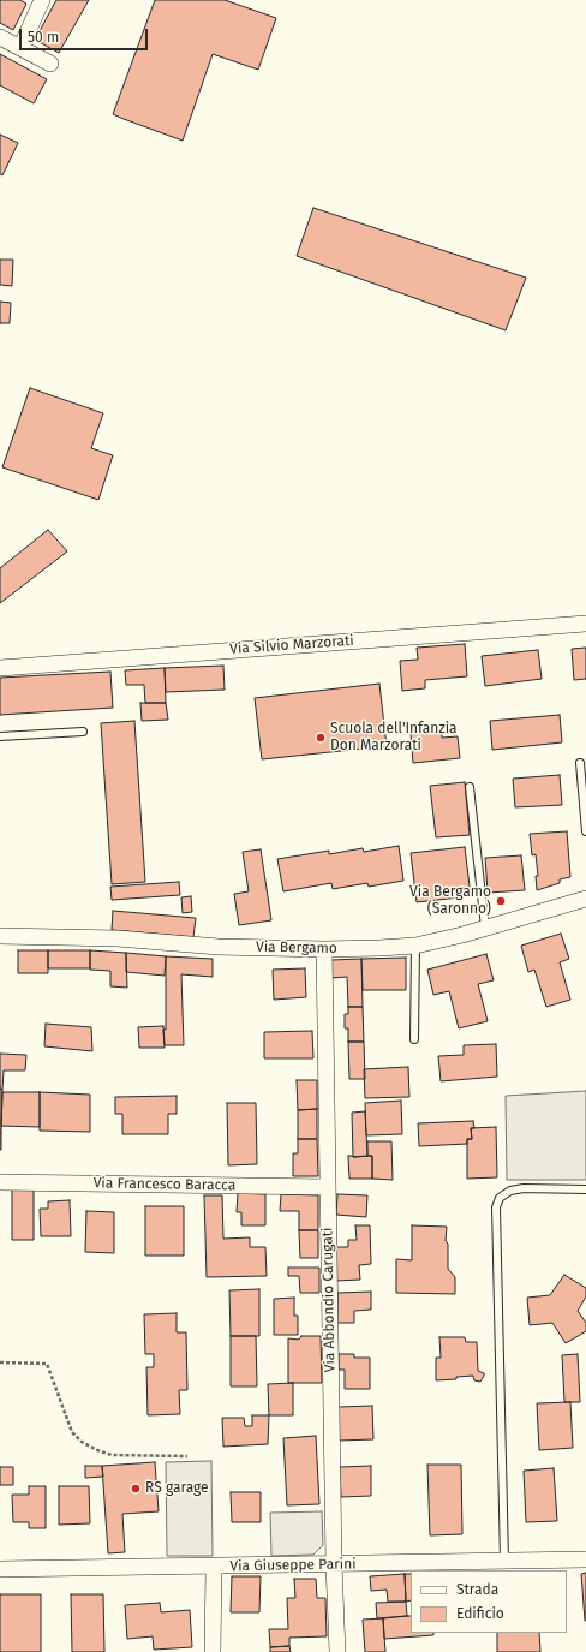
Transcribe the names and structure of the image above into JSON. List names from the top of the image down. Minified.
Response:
{"streets":{"street":["Via Silvio Marzorati","Via Bergamo","Via Francesco Baracca","Via Abbondio Carugati","Via Giuseppe Parini"]},"crossings":[["Via Bergamo","Via Abbondio Carugati"],["Via Francesco Baracca","Via Abbondio Carugati"],["Via Abbondio Carugati","Via Giuseppe Parini"]],"places":["Scuola dell'Infanzia Don Marzorati","Via Bergamo (Saronno)","RS garage"],"legend":["Strada","Edificio"],"scale_bar":"50 m"}
